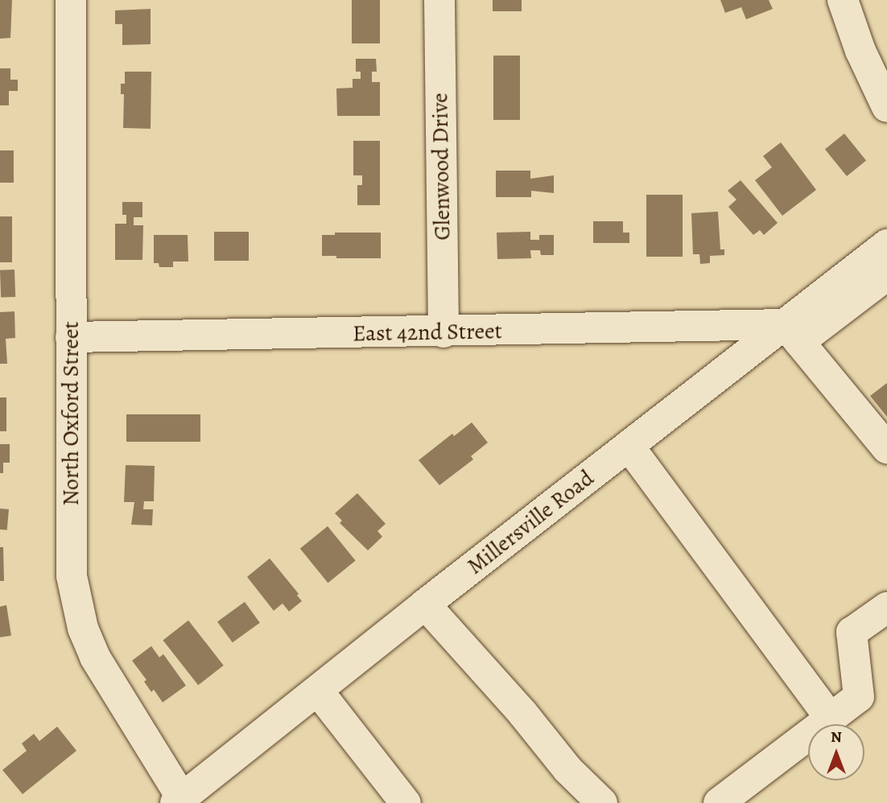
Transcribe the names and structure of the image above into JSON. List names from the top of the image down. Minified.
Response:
{"streets":{"street":["Glenwood Drive","East 42nd Street","North Oxford Street","Millersville Road"]},"crossings":[["Glenwood Drive","East 42nd Street"],["East 42nd Street","North Oxford Street"],["East 42nd Street","Millersville Road"],["North Oxford Street","Millersville Road"]],"north":"top"}
